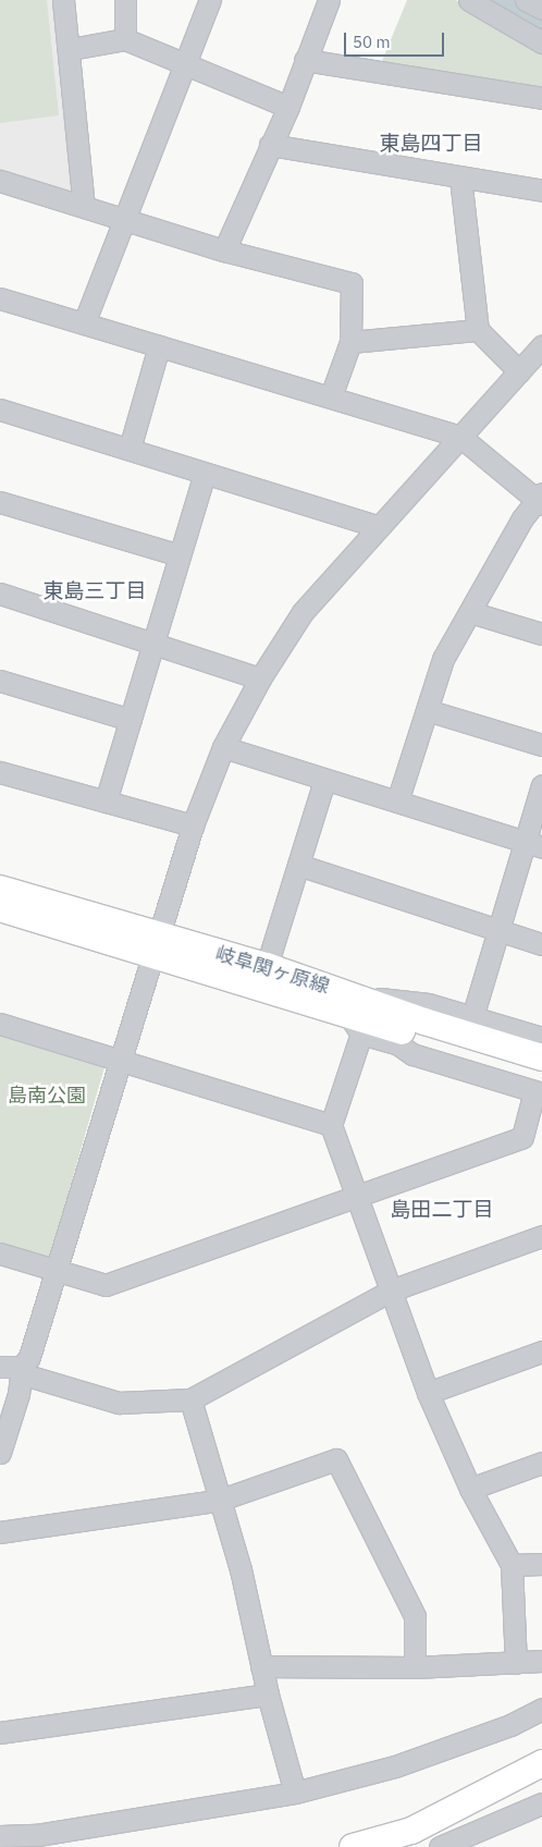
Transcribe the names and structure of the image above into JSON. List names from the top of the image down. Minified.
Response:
{"streets":{"main road":["岐阜関ヶ原線"]},"districts":["東島四丁目","東島三丁目","島田二丁目"],"parks":["島南公園"],"scale_bar":"50 m"}
